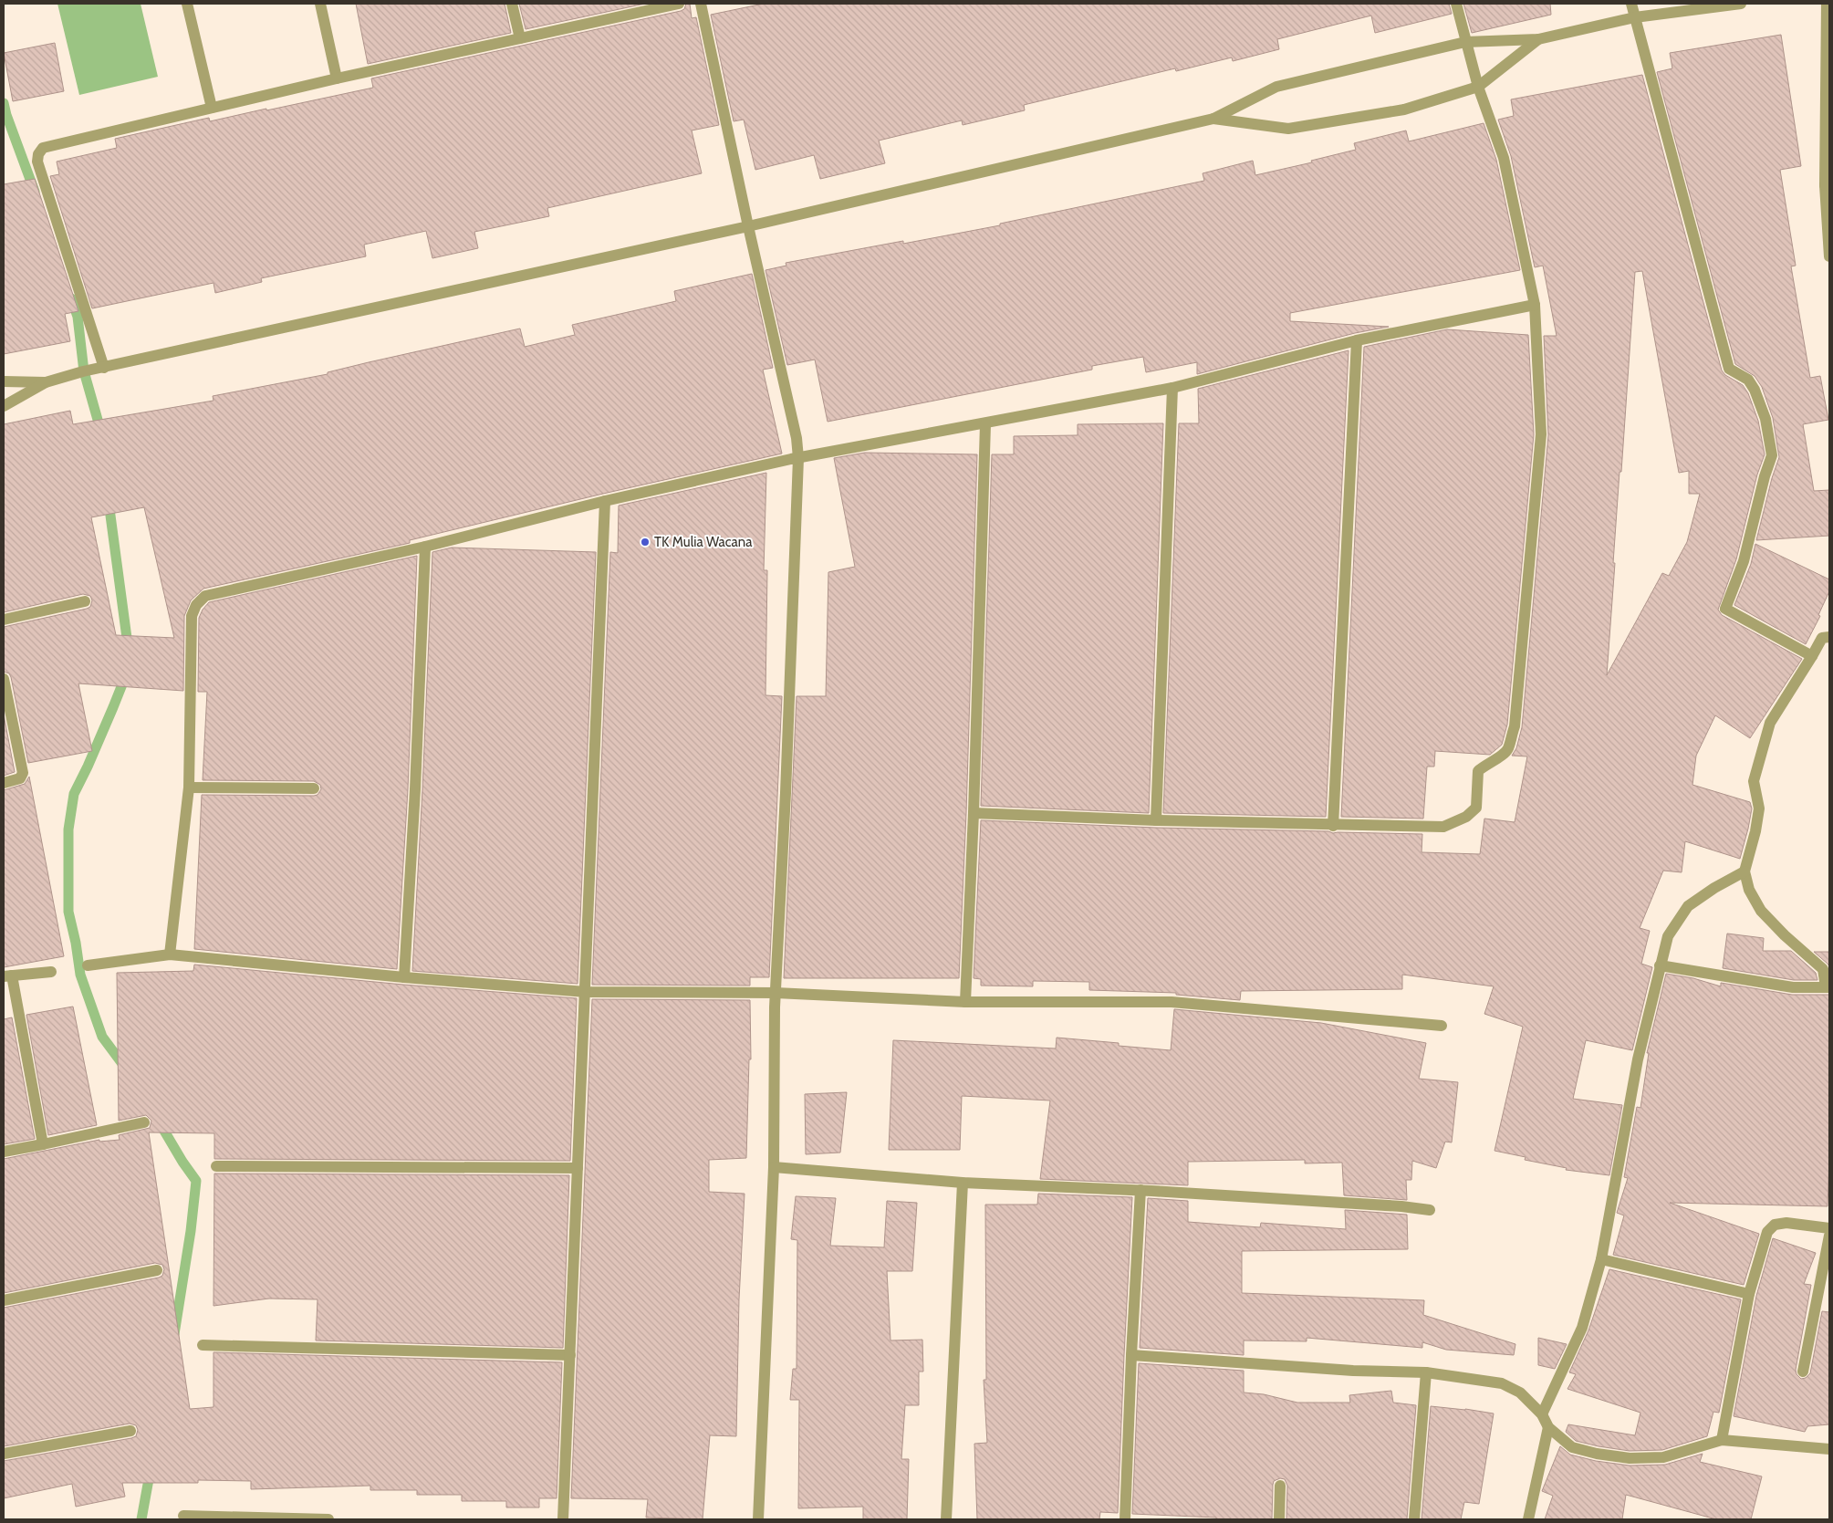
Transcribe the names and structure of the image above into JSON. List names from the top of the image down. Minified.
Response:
{"places":["TK Mulia Wacana"]}
